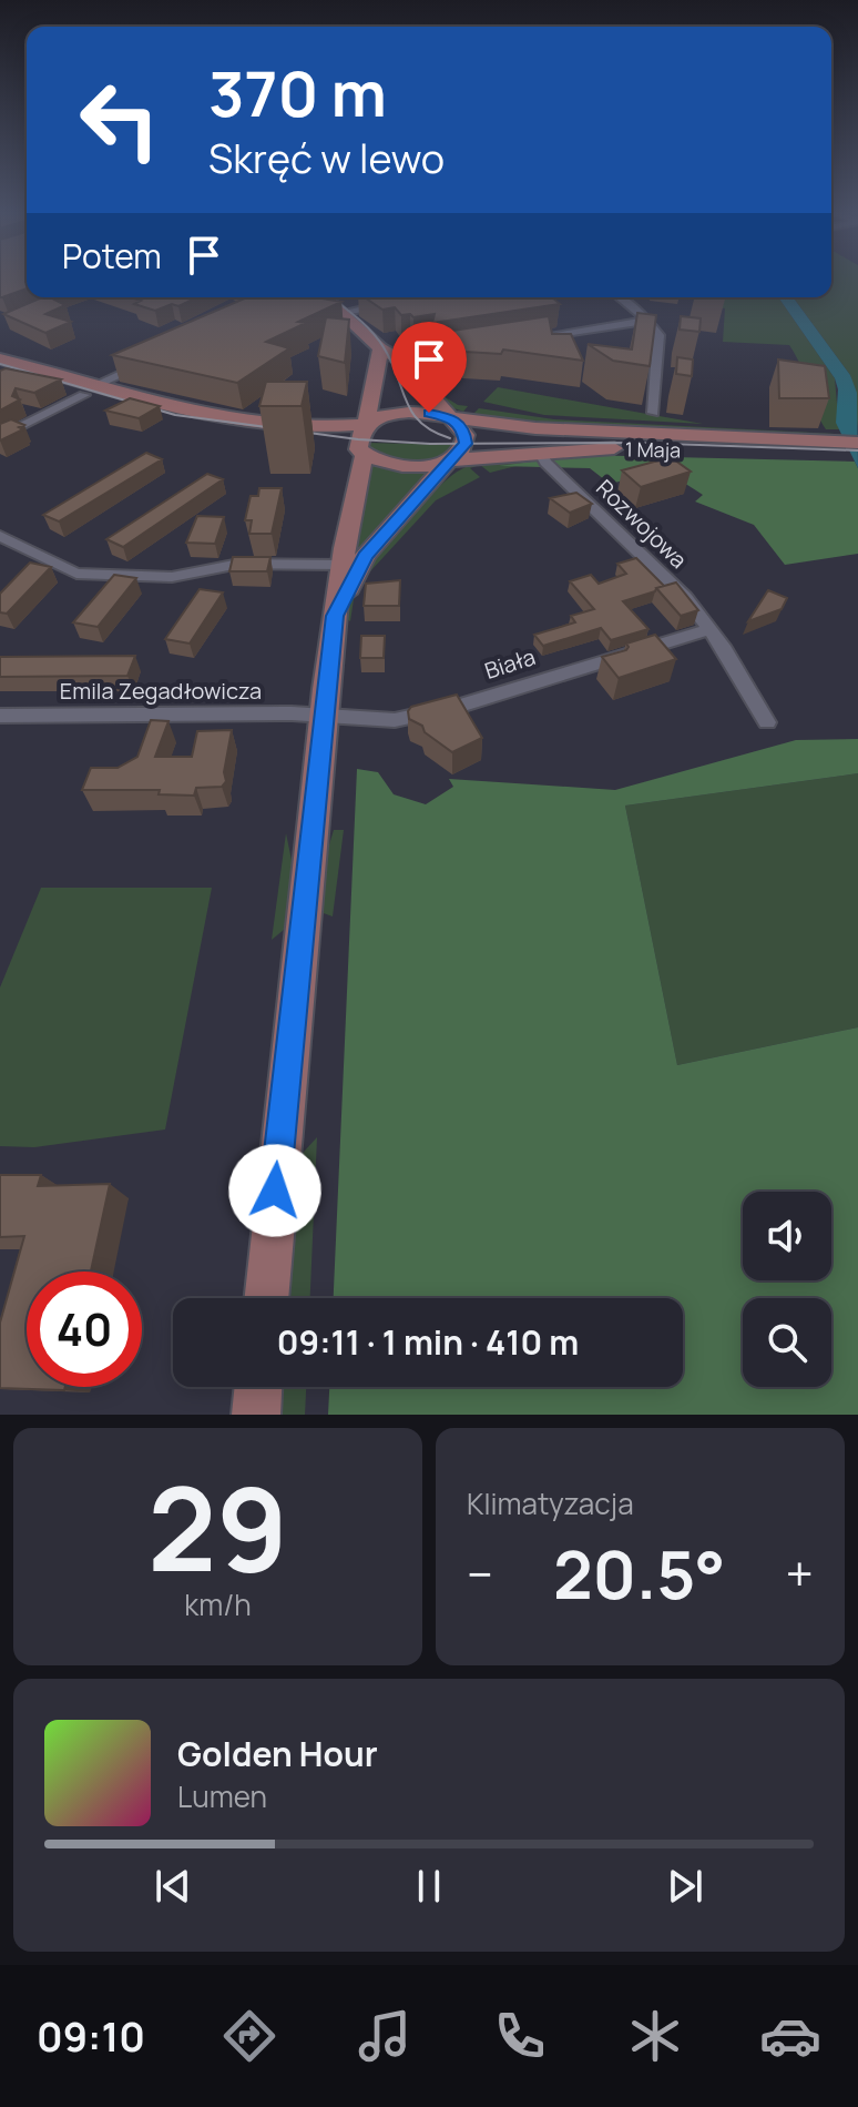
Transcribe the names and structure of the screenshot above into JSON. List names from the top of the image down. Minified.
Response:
{"streets":{"main road":["1 Maja"],"street":["Rozwojowa","Biała","Emila Zegadłowicza"]},"crossings":[["1 Maja","Rozwojowa"],["Rozwojowa","Biała"],["Biała","Emila Zegadłowicza"]],"page":{"turn":["370 m","Skręć w lewo"],"then":"Potem","limit":"40","trip":"09:11 · 1 min · 410 m","tile":[["29","km/h"],"Klimatyzacja"],"heat":["−","20.5°","+"],"song":["Golden Hour","Lumen"],"tabs":"09:10"}}
